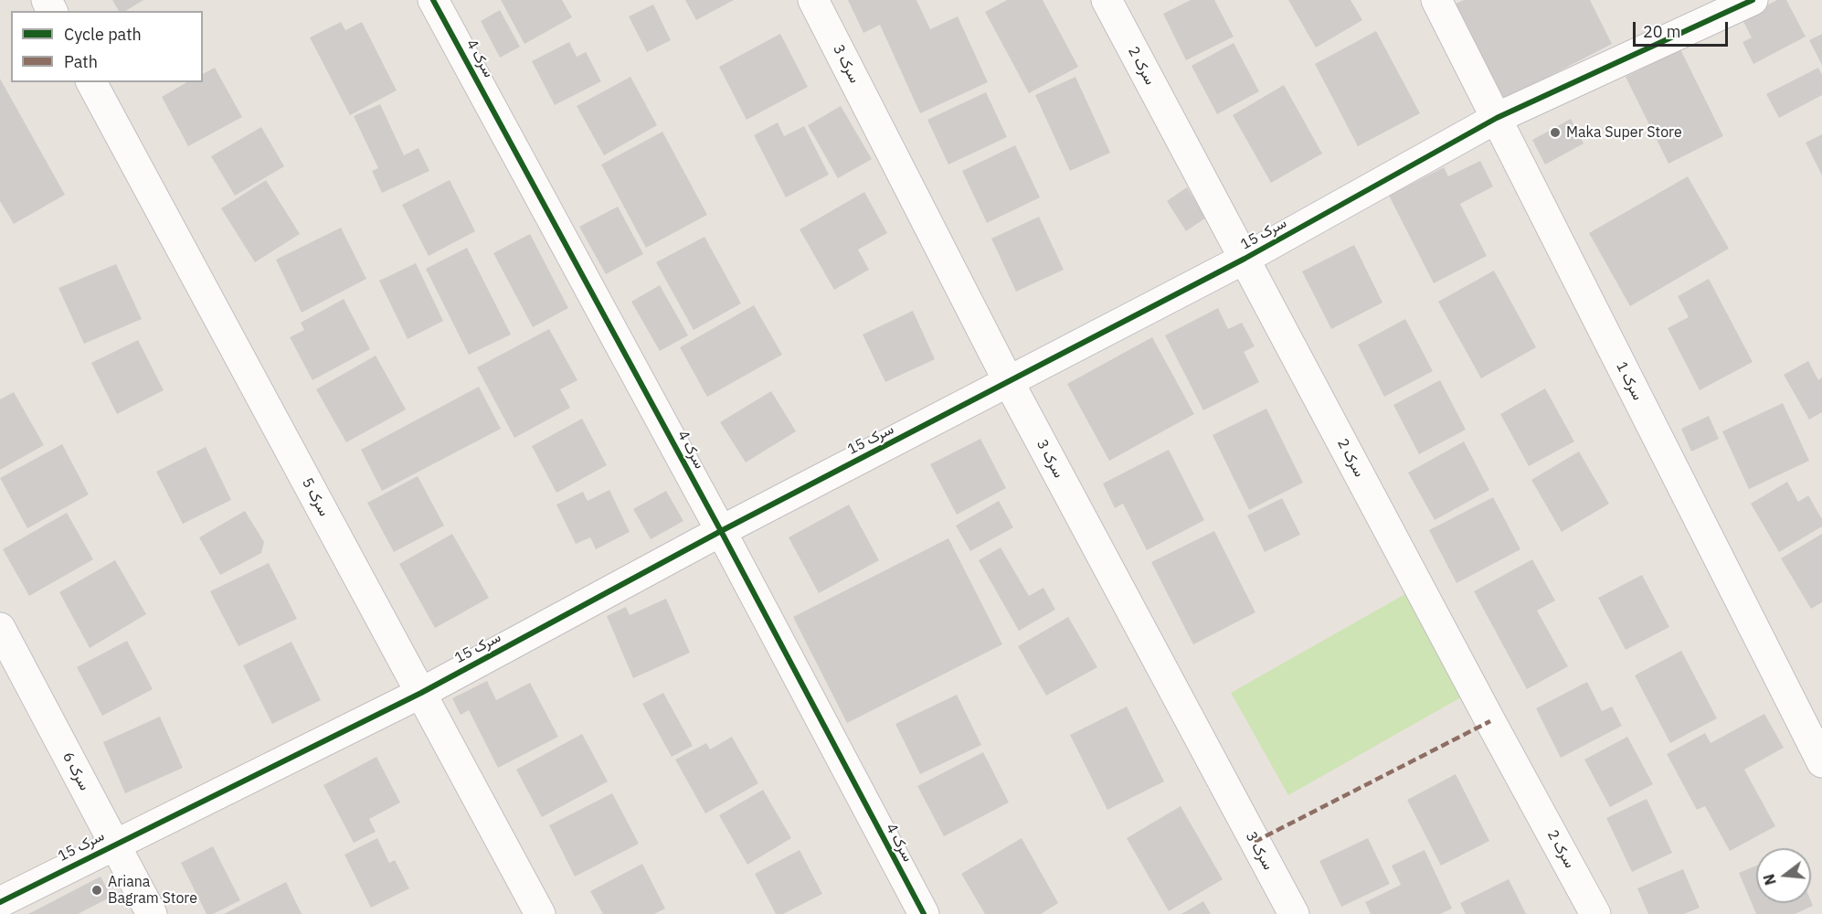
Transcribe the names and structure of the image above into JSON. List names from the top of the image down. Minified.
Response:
{"streets":{"street":["سرک 4","سرک 3","سرک 2","سرک 15","سرک 1","سرک 5","سرک 6"]},"crossings":[["سرک 4","سرک 15"],["سرک 3","سرک 15"],["سرک 2","سرک 15"],["سرک 15","سرک 1"],["سرک 15","سرک 5"],["سرک 15","سرک 6"]],"places":["Maka Super Store","Ariana Bagram Store"],"legend":["Cycle path","Path"],"scale_bar":"20 m","north":"left"}
